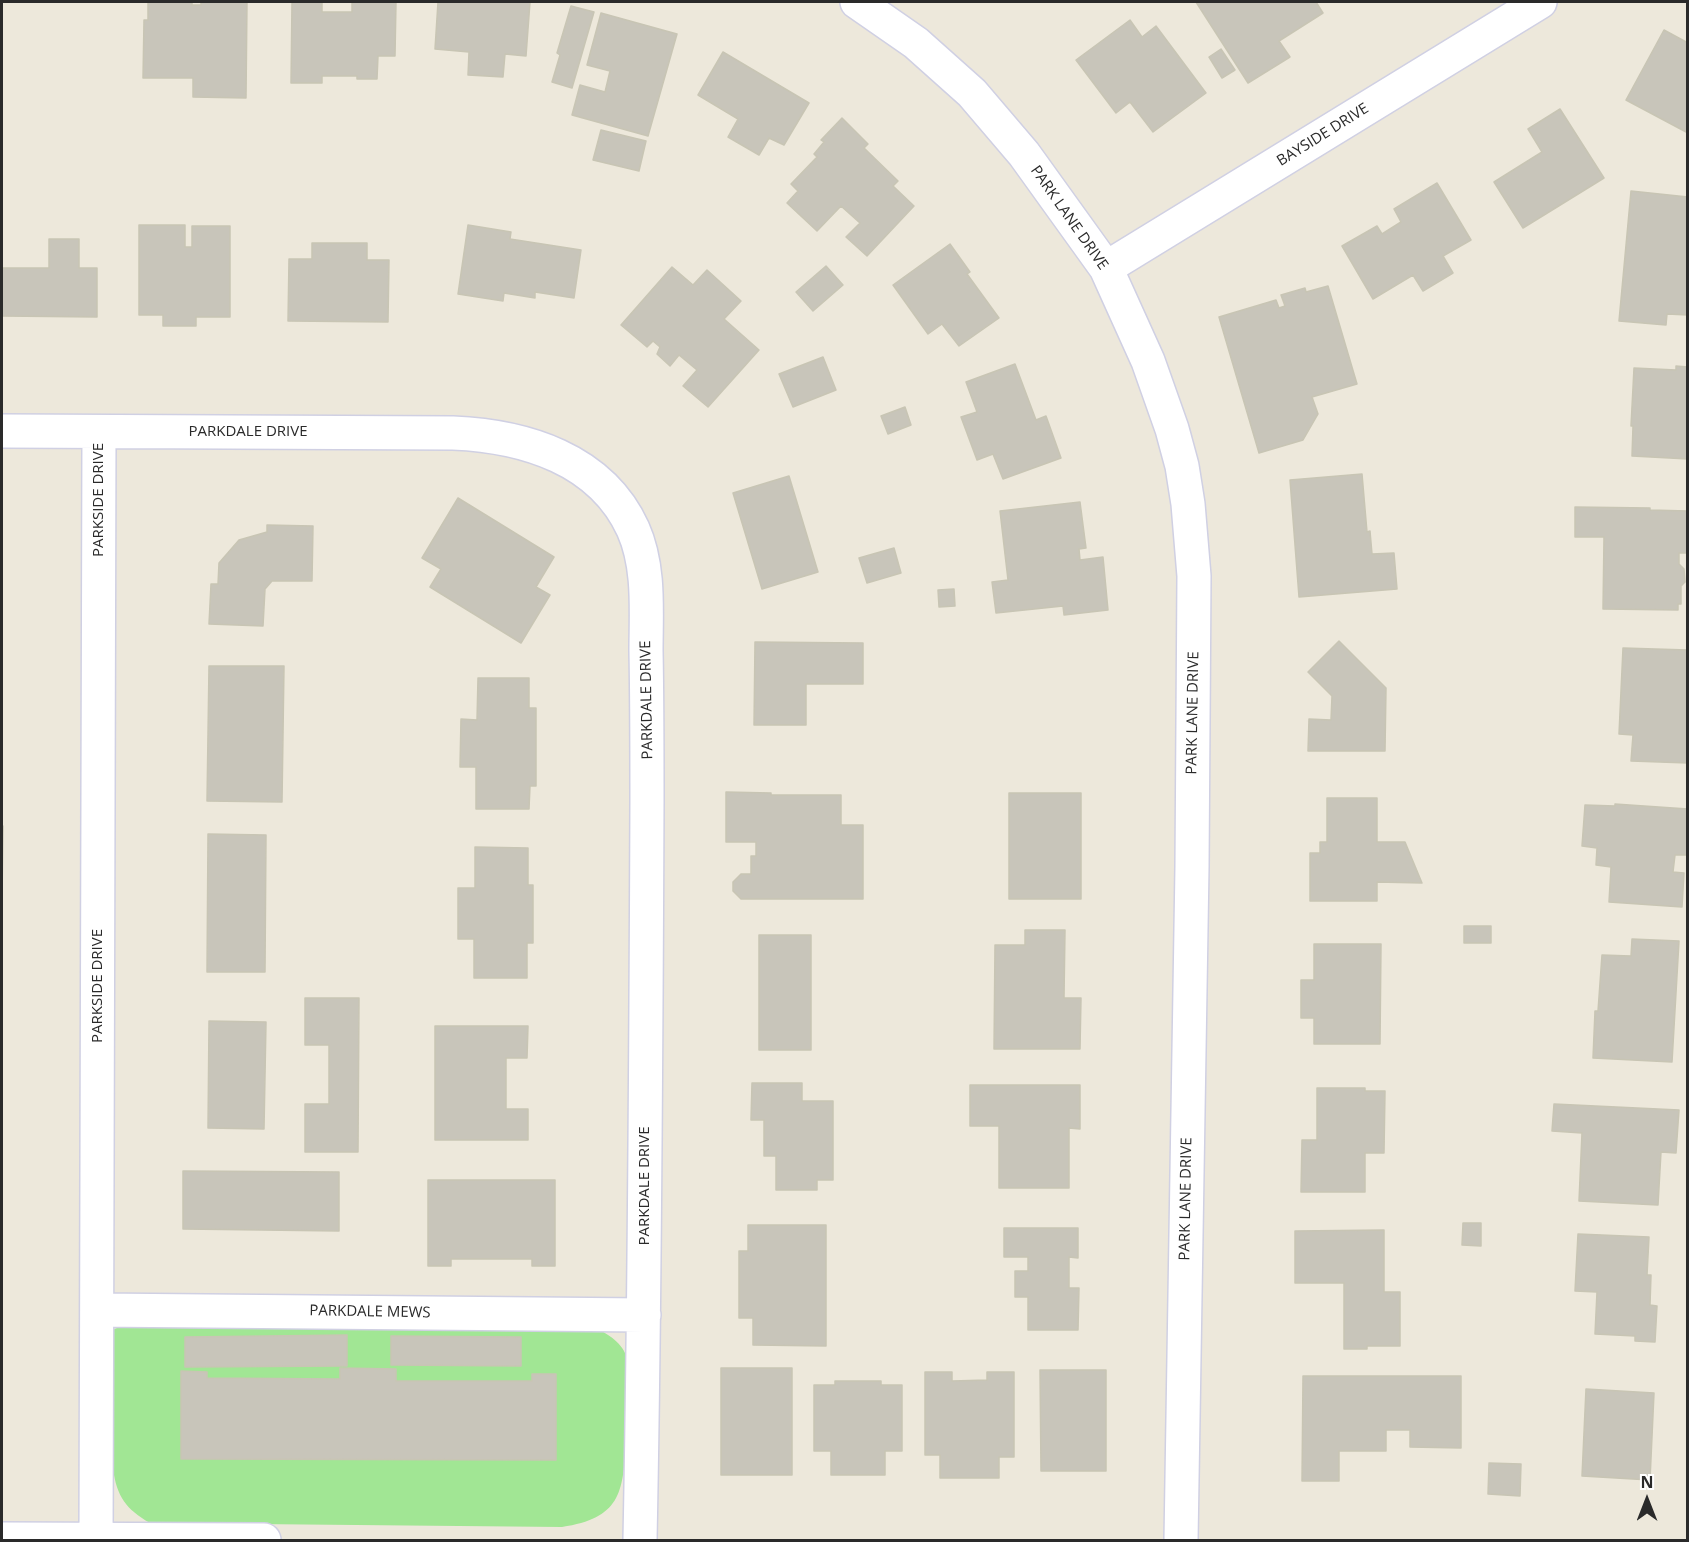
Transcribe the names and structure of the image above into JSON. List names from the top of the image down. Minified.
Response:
{"streets":{"street":["BAYSIDE DRIVE","PARK LANE DRIVE","PARKDALE DRIVE","PARKSIDE DRIVE","PARKDALE MEWS"]},"crossings":[["BAYSIDE DRIVE","PARK LANE DRIVE"],["PARKDALE DRIVE","PARKSIDE DRIVE"],["PARKDALE DRIVE","PARKDALE MEWS"],["PARKSIDE DRIVE","PARKDALE MEWS"]],"north":"top"}
